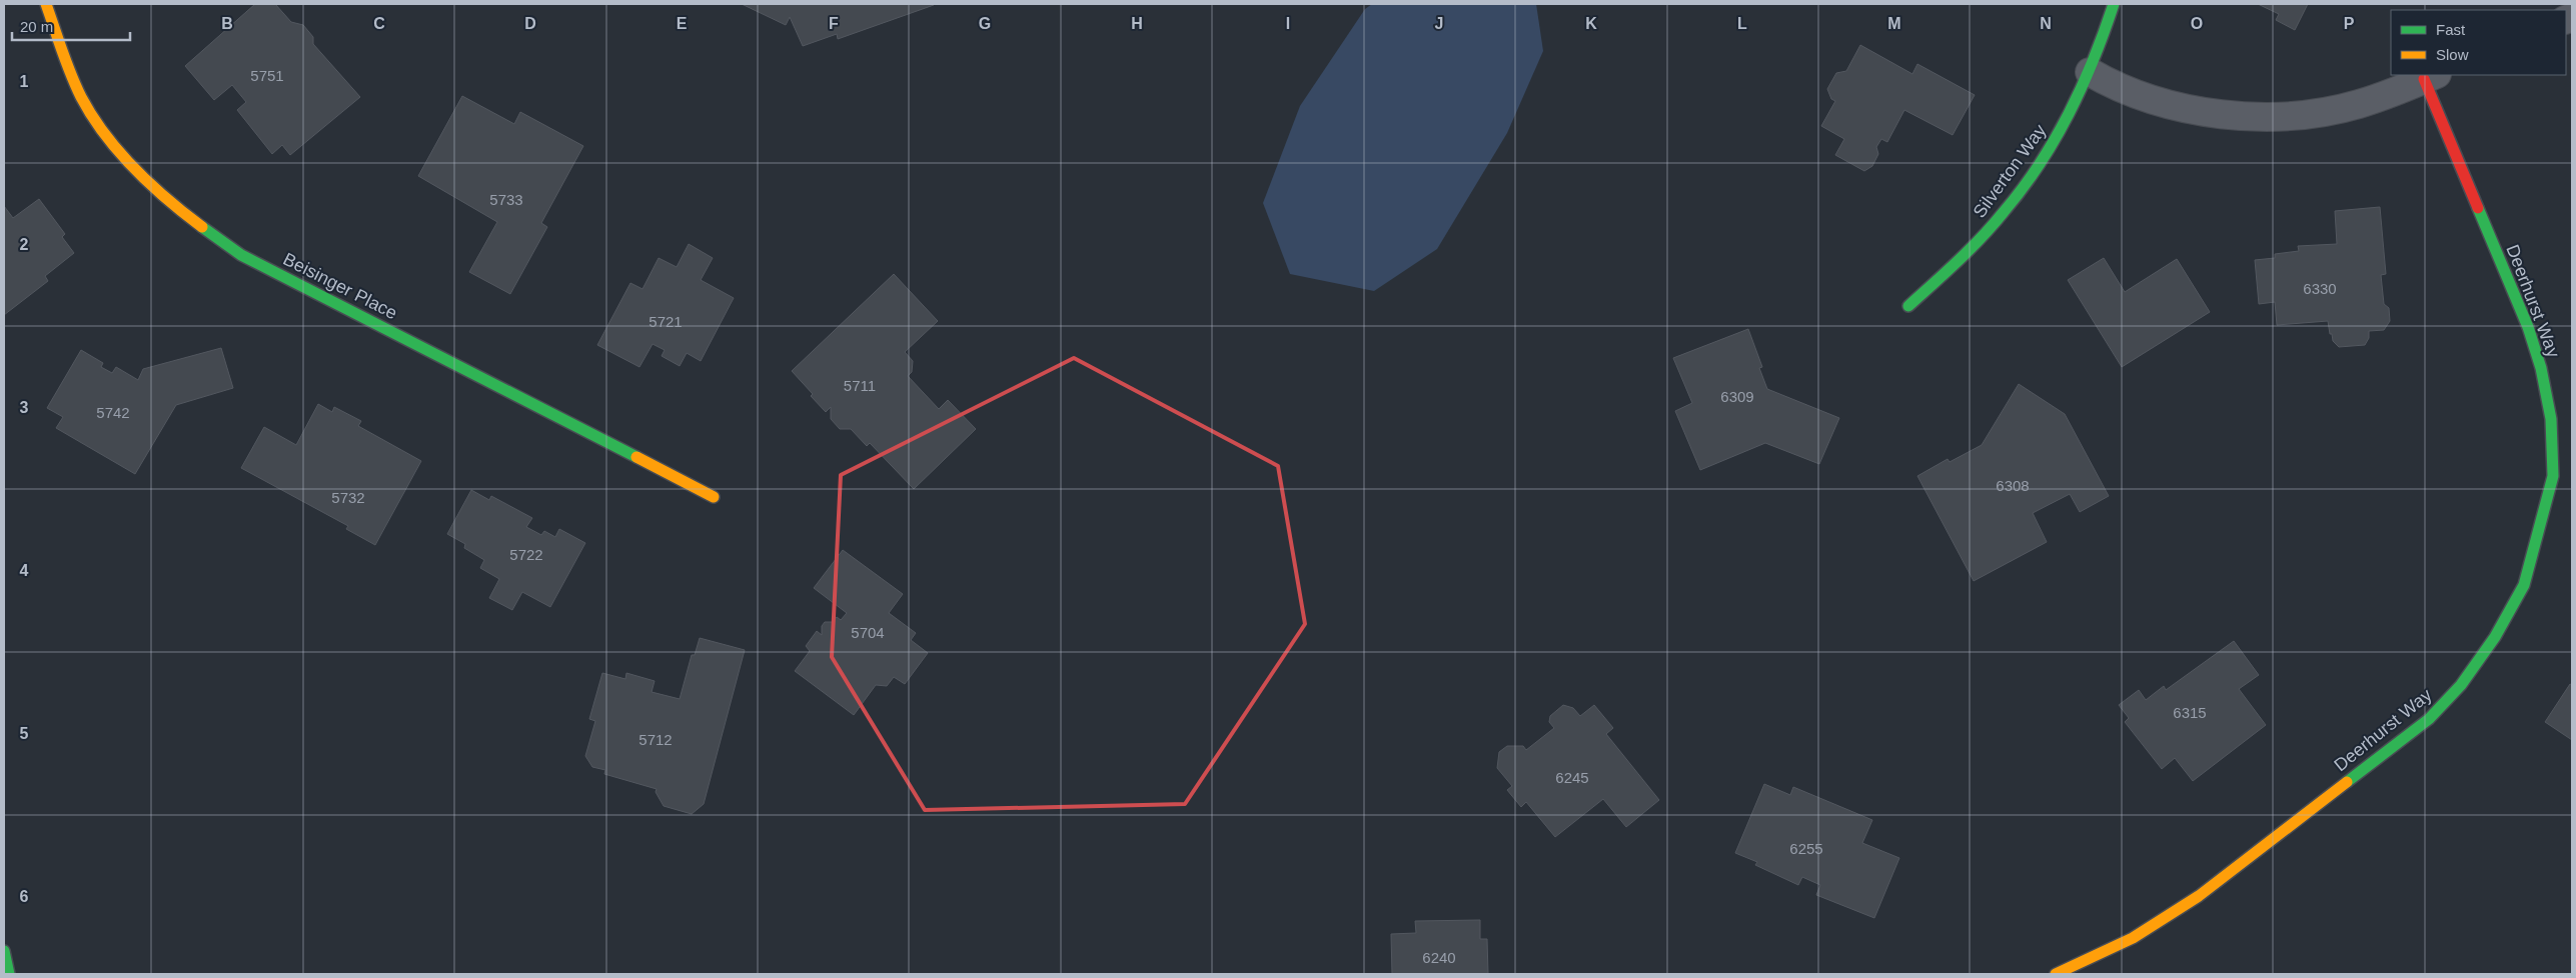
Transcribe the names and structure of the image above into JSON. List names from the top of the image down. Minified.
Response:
{"streets":{"street":["Silverton Way","Beisinger Place","Deerhurst Way"]},"house_numbers":["5751","5733","6330","5721","5711","6309","5742","6308","5732","5722","5704","6315","5712","6245","6255","6240"],"legend":["Fast","Slow"],"scale_bar":"20 m","grid":{"columns":["B","C","D","E","F","G","H","I","J","K","L","M","N","O","P"],"rows":["1","2","3","4","5","6"]}}
